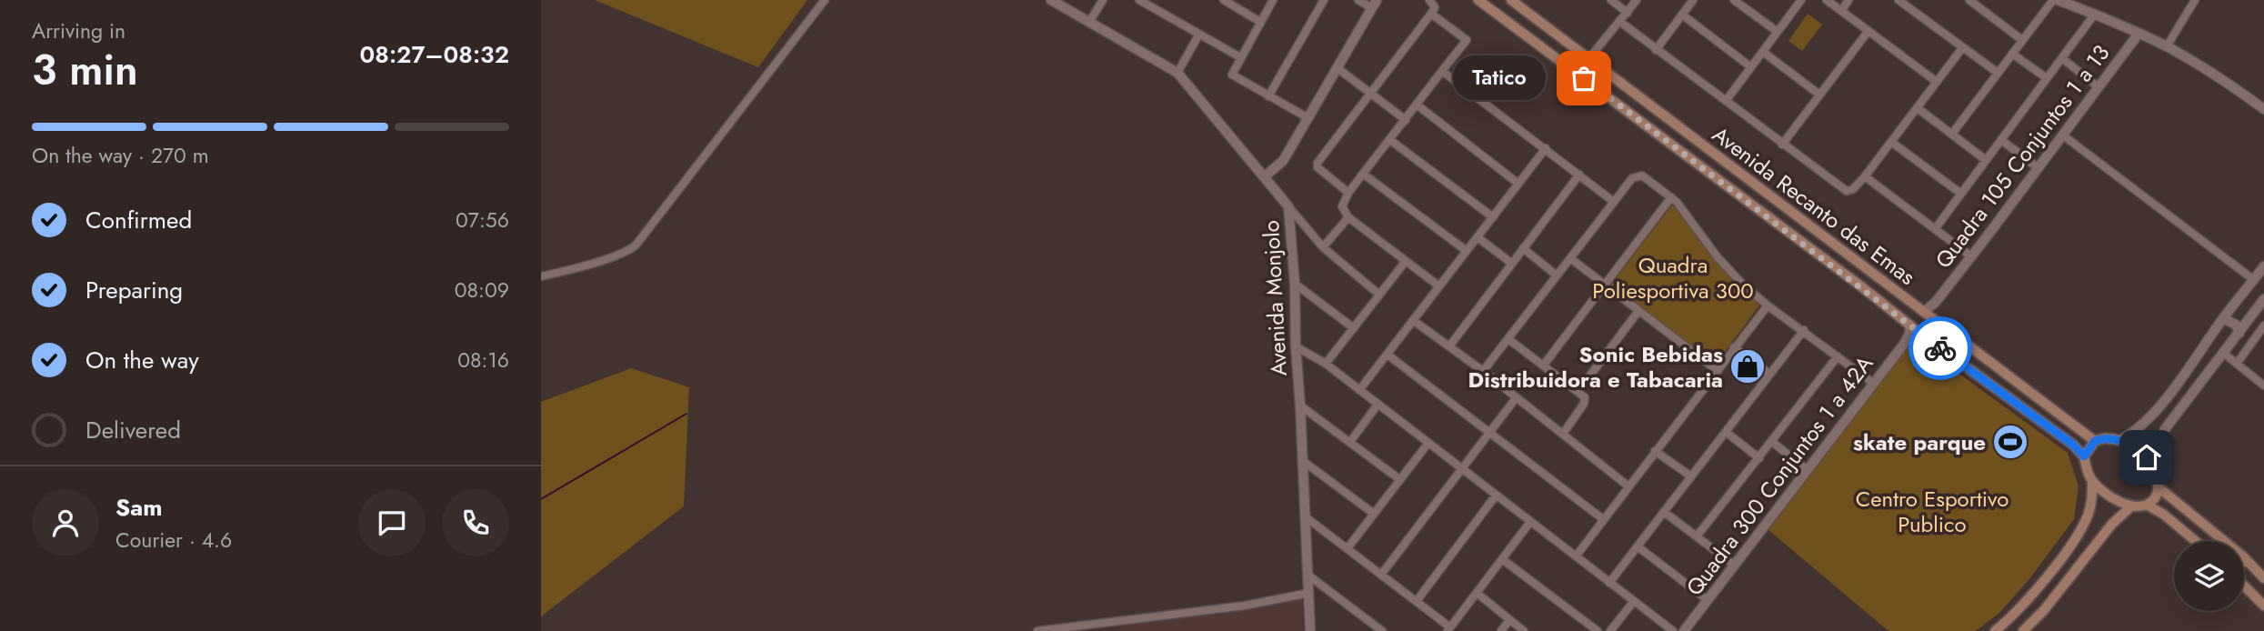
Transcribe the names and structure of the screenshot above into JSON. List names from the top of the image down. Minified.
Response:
{"streets":{"main road":["Avenida Recanto das Emas"],"street":["Quadra 105 Conjuntos 1 a 13","Avenida Monjolo","Quadra 300 Conjuntos 1 a 42A"]},"crossings":[["Quadra 105 Conjuntos 1 a 13","Avenida Recanto das Emas"],["Avenida Recanto das Emas","Quadra 300 Conjuntos 1 a 42A"]],"parks":["Quadra Poliesportiva 300","Centro Esportivo Publico"],"places":{"other":["Tatico"],"shop":["Sonic Bebidas Distribuidora e Tabacaria"],"sports":["skate parque"]},"page":{"heading":["3 min","Arriving in","08:27–08:32"],"panel":["Sam","Courier · 4.6"],"bubble":"Tatico","bar":"On the way · 270 m","list":[["Confirmed","07:56"],["Preparing","08:09"],["On the way","08:16"],"Delivered"]}}
